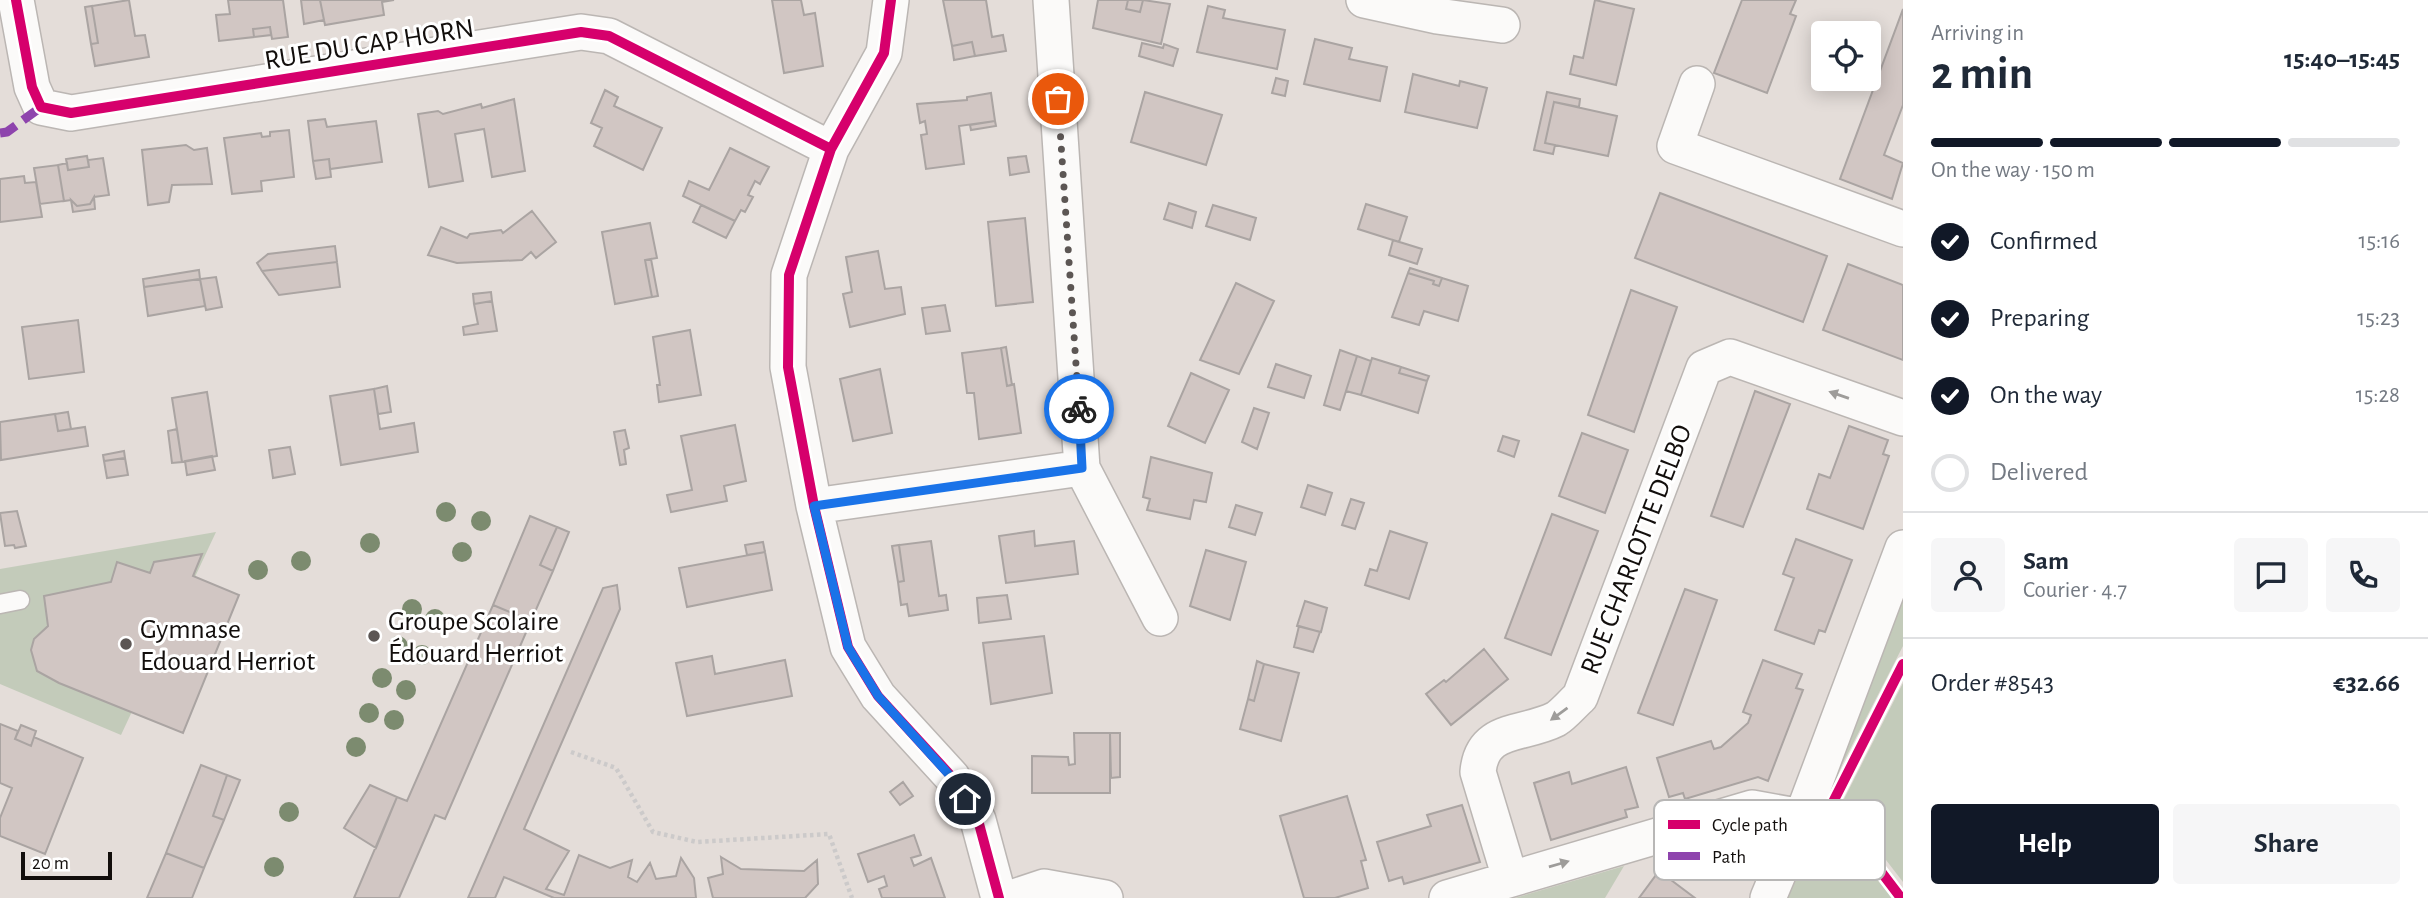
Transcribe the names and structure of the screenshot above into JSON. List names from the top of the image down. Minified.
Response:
{"streets":{"street":["RUE DU CAP HORN","RUE CHARLOTTE DELBO"]},"places":["Groupe Scolaire Édouard Herriot","Gymnase Edouard Herriot"],"legend":["Cycle path","Path"],"scale_bar":"20 m","page":{"heading":["2 min","Arriving in","15:40–15:45"],"panel":["Sam","Courier · 4.7","Order #8543","€32.66"],"bar":"On the way · 150 m","list":[["Confirmed","15:16"],["Preparing","15:23"],["On the way","15:28"],"Delivered"],"buttons":["Help","Share"],"scale":"20 m"}}
